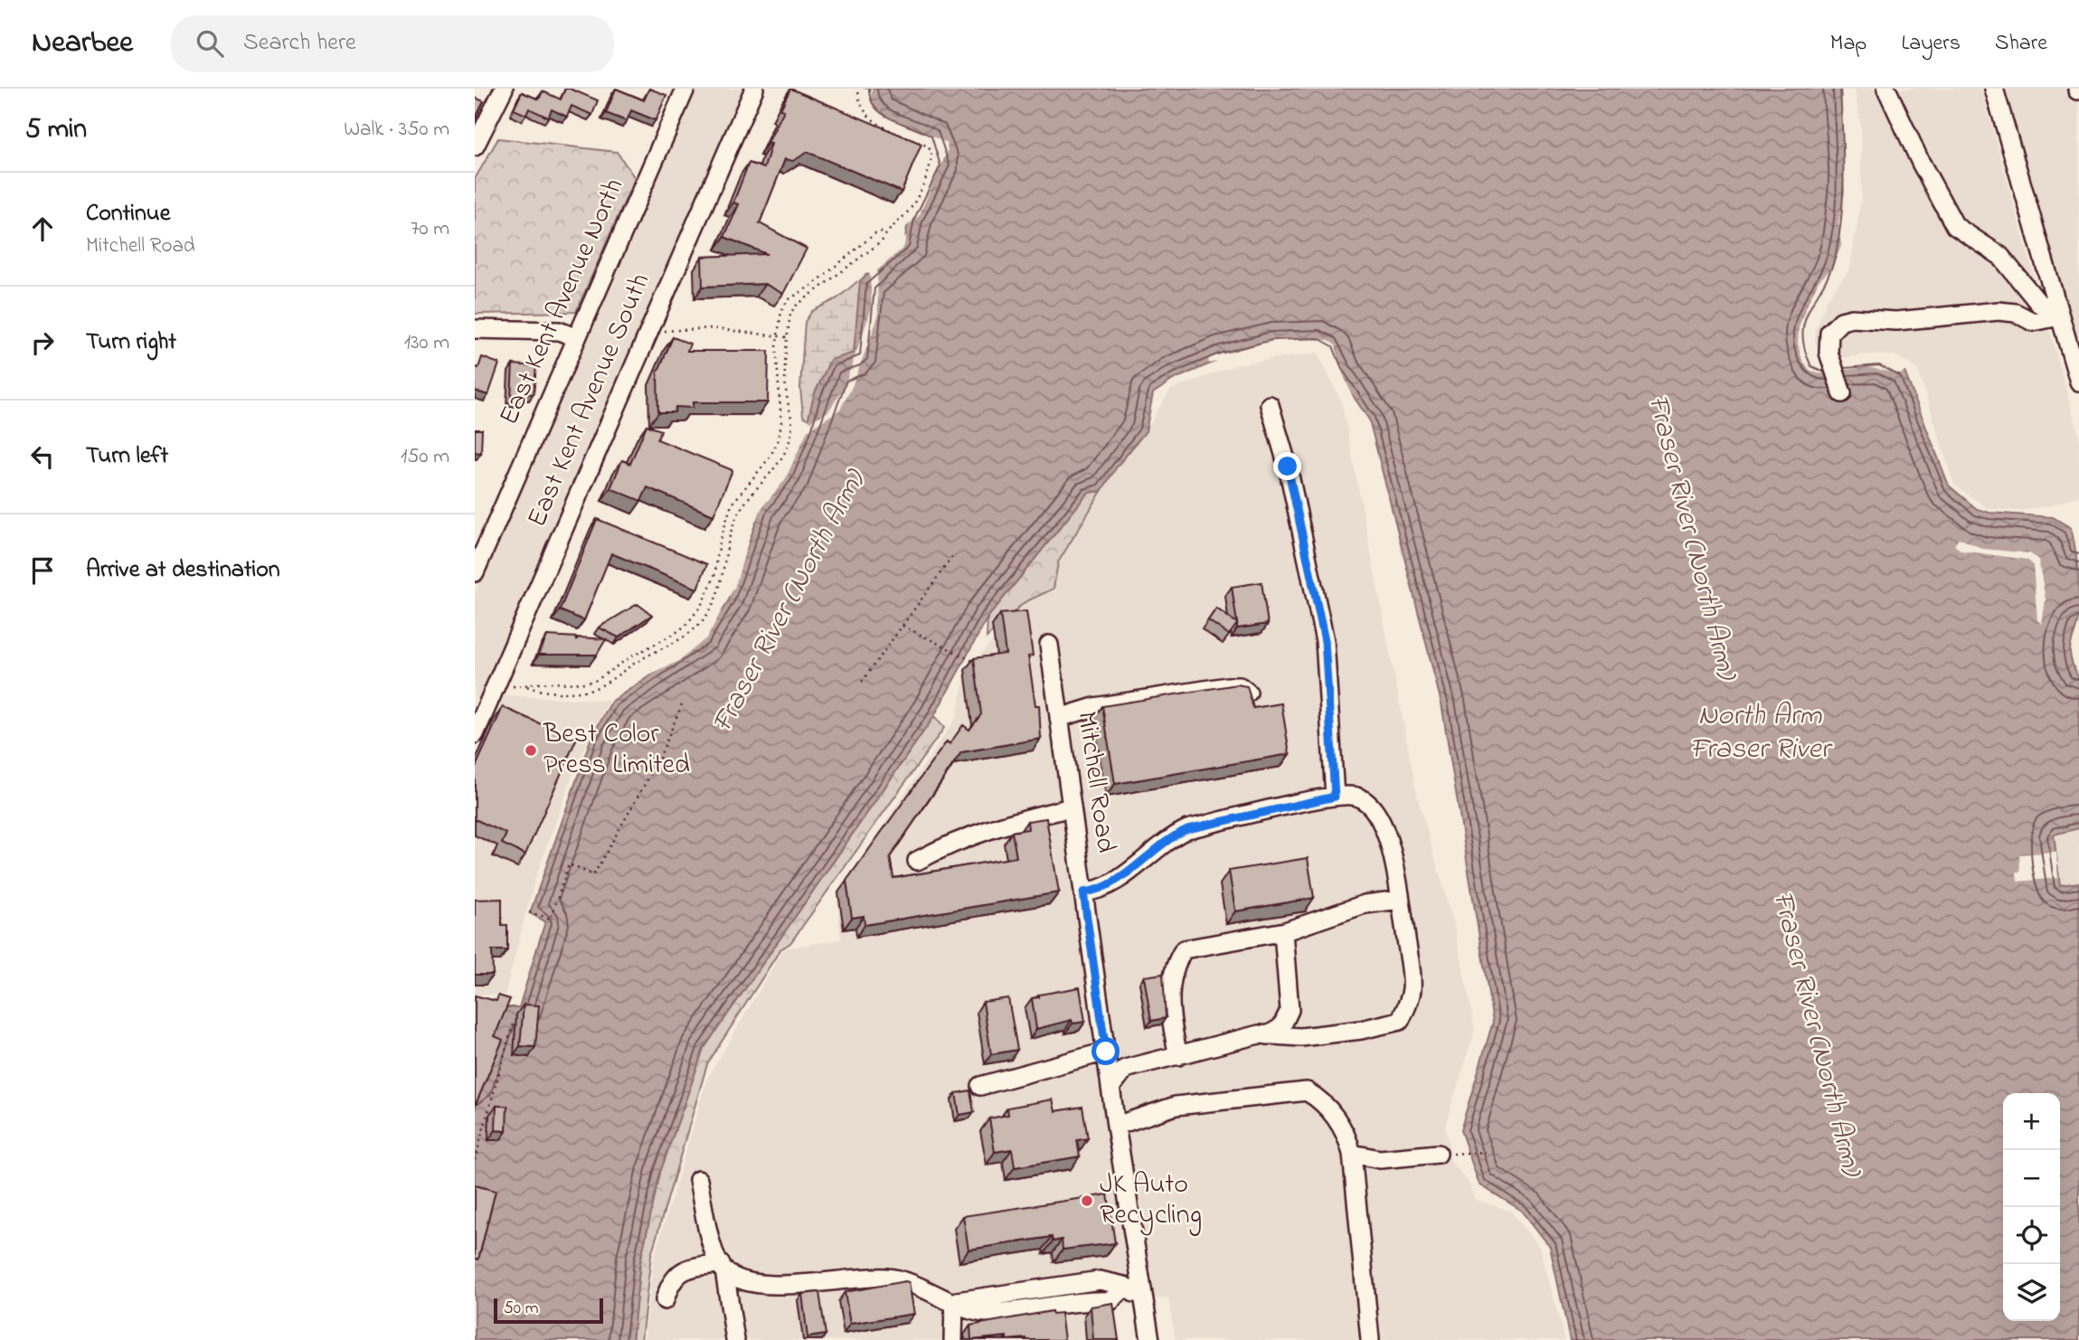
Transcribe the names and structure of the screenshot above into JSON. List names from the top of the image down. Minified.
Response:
{"streets":{"street":["East Kent Avenue North","East Kent Avenue South","Mitchell Road"]},"water":["Fraser River (North Arm)","North Arm Fraser River"],"places":["Best Color Press Limited","JK Auto Recycling"],"scale_bar":"50 m","page":{"header":"Nearbee","search":"Search here","nav":["Map","Layers","Share"],"heading":["5 min","Walk · 350 m"],"list":[["Continue","Mitchell Road","70 m"],["Turn right","130 m"],["Turn left","150 m"],"Arrive at destination"],"map_buttons":["+","−"],"scale":"50 m"}}
